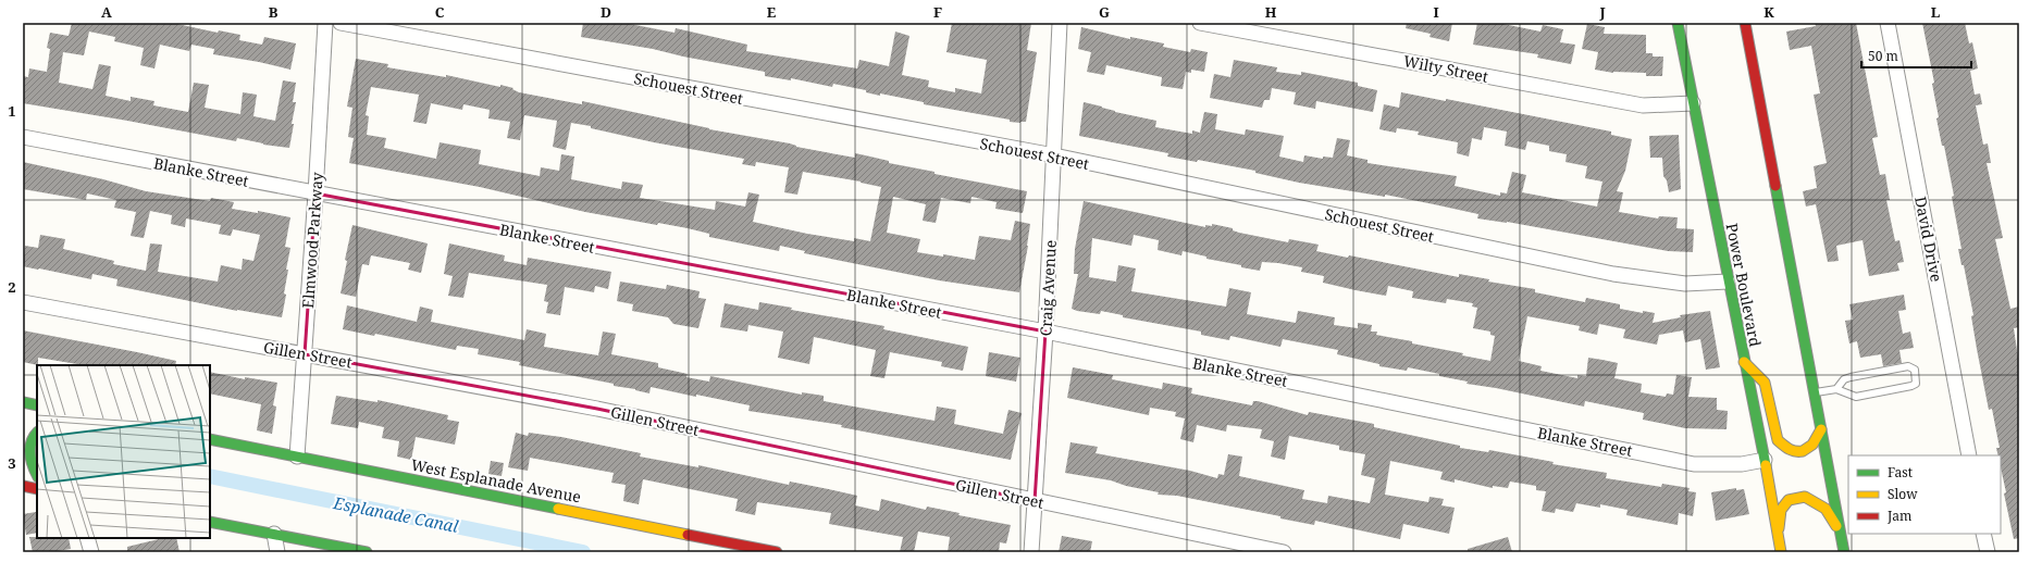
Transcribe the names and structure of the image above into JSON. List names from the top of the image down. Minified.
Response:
{"streets":{"main road":["Power Boulevard","West Esplanade Avenue"],"street":["Wilty Street","Schouest Street","Blanke Street","David Drive","Elmwood Parkway","Craig Avenue","Gillen Street"]},"crossings":[["Wilty Street","Power Boulevard"],["Schouest Street","Power Boulevard"],["Schouest Street","Craig Avenue"],["Blanke Street","Elmwood Parkway"],["Blanke Street","Power Boulevard"],["Blanke Street","Craig Avenue"],["Elmwood Parkway","Gillen Street"],["Elmwood Parkway","West Esplanade Avenue"],["Craig Avenue","Gillen Street"]],"water":["Esplanade Canal"],"legend":["Fast","Slow","Jam"],"scale_bar":"50 m","grid":{"columns":["A","B","C","D","E","F","G","H","I","J","K","L"],"rows":["1","2","3"]}}
